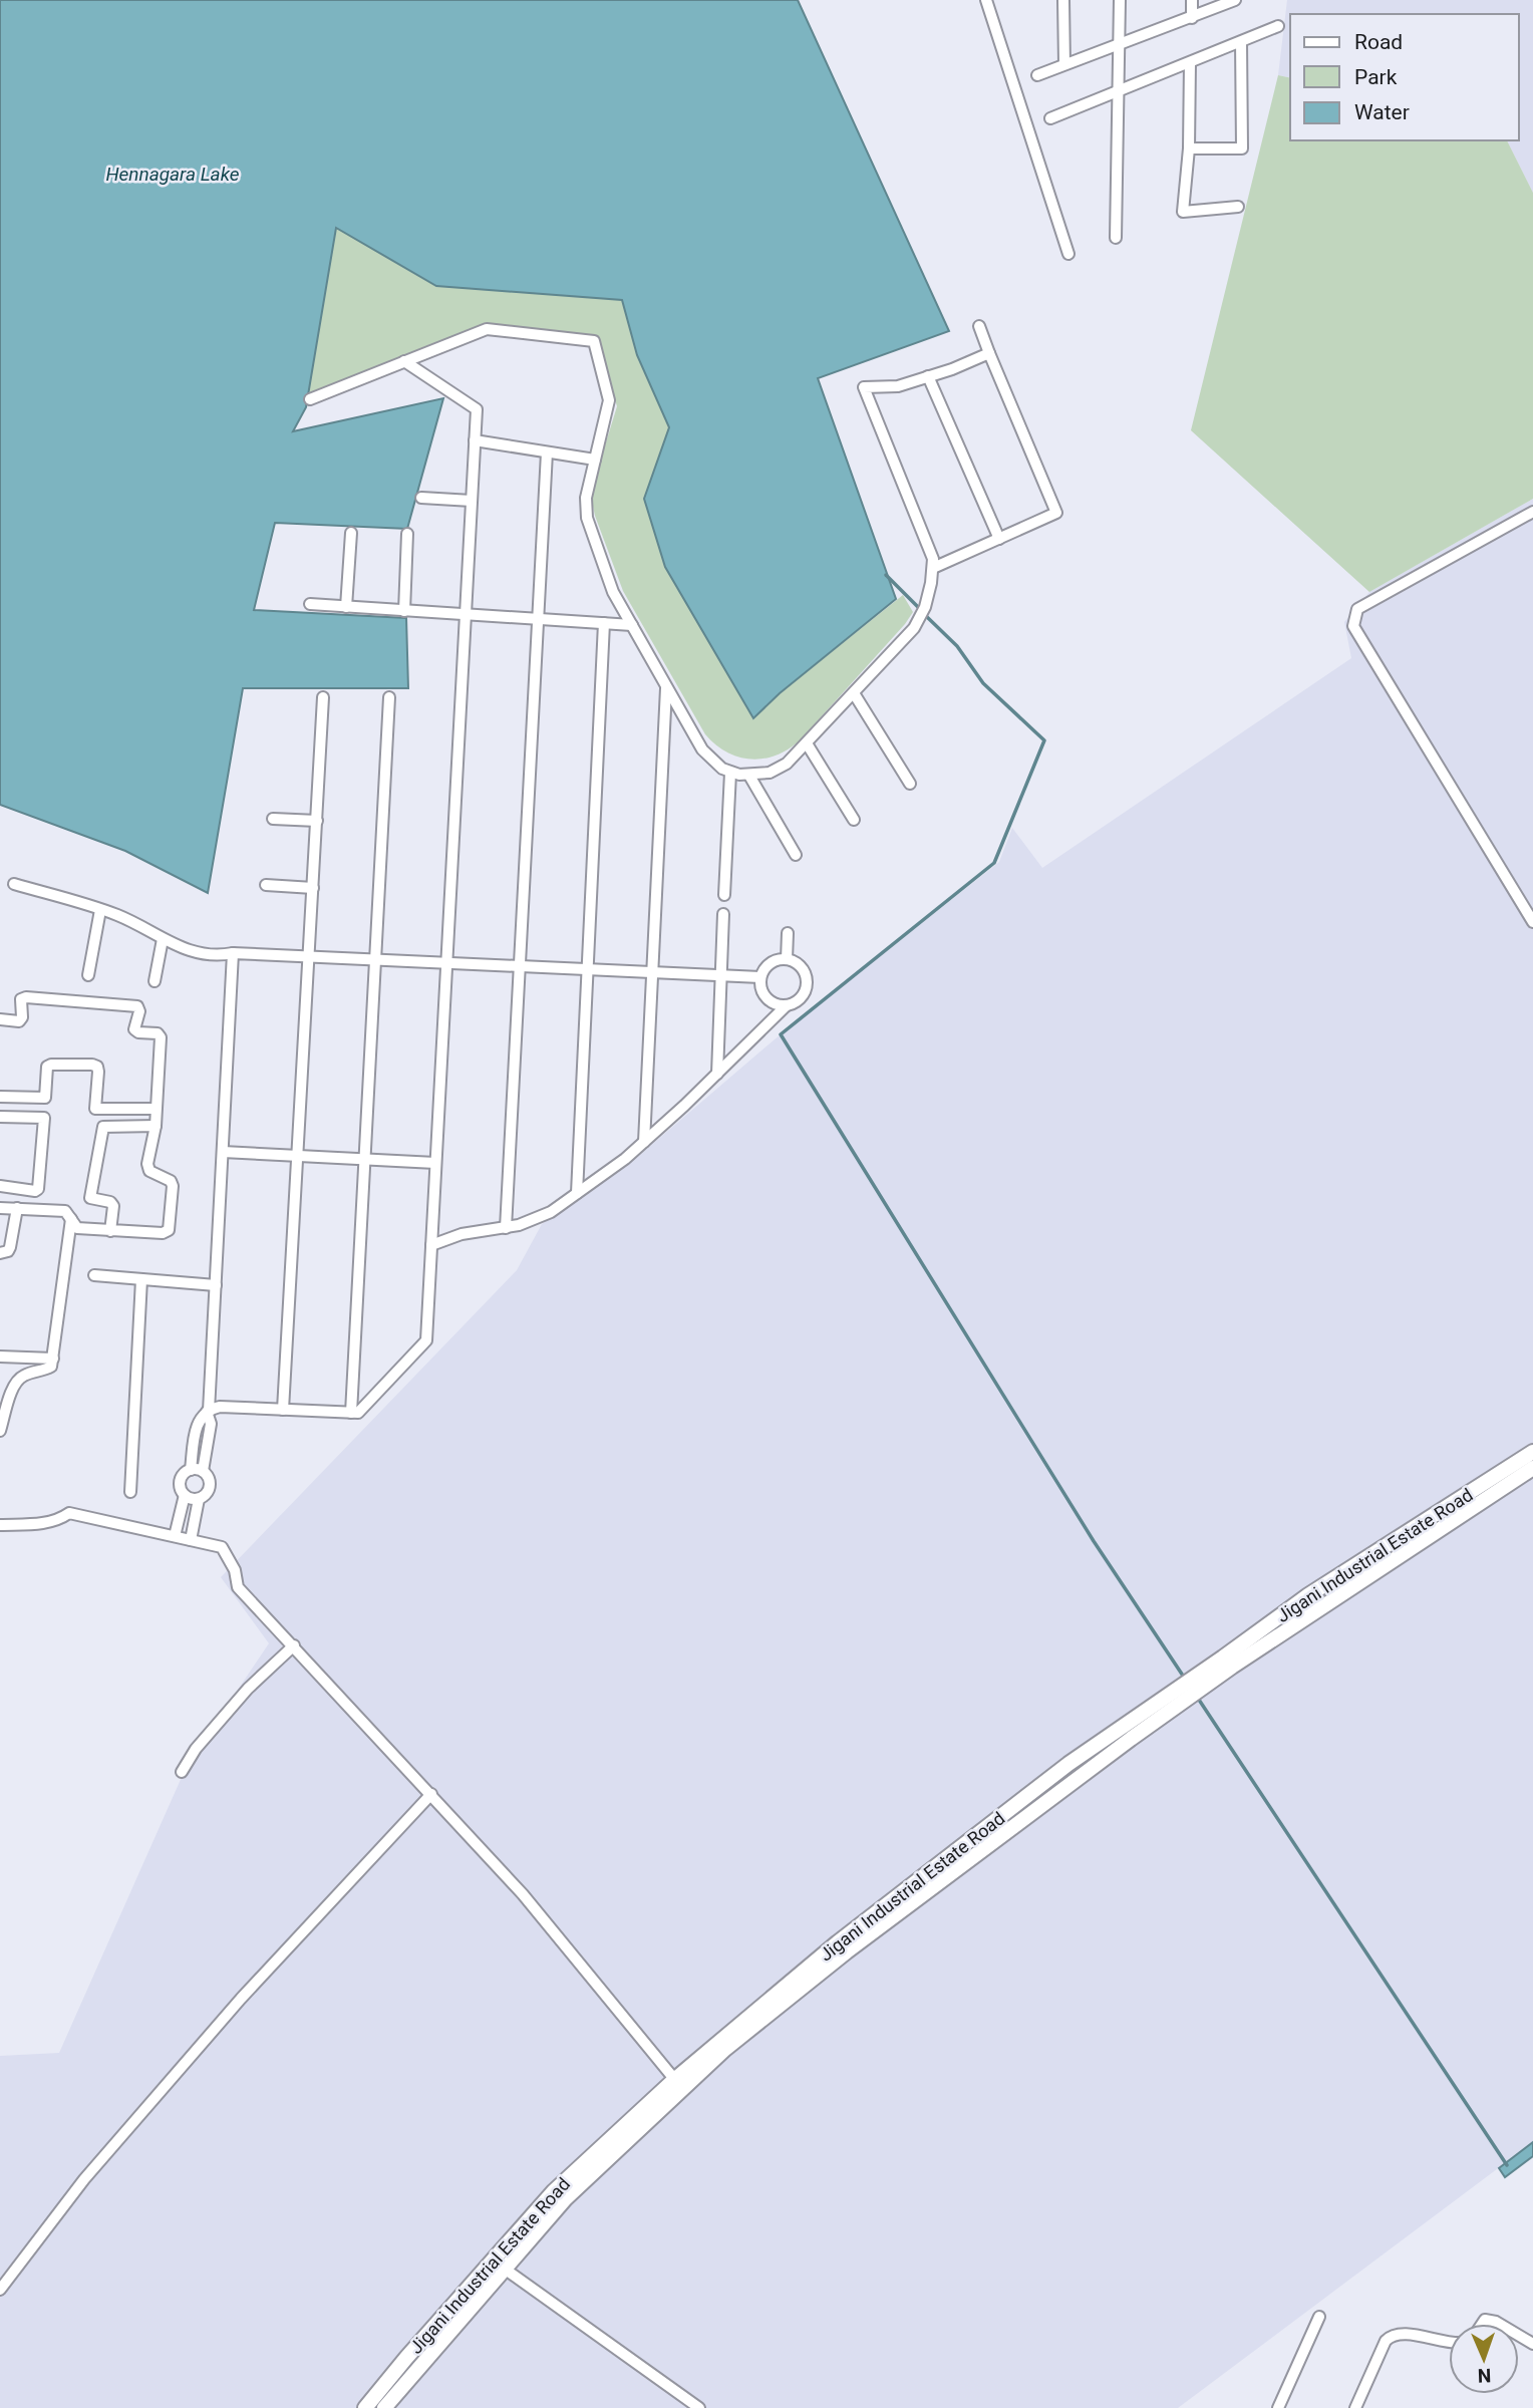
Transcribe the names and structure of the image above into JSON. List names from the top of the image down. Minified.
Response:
{"streets":{"main road":["Jigani Industrial Estate Road"]},"water":["Hennagara Lake"],"legend":["Road","Park","Water"],"north":"bottom"}
